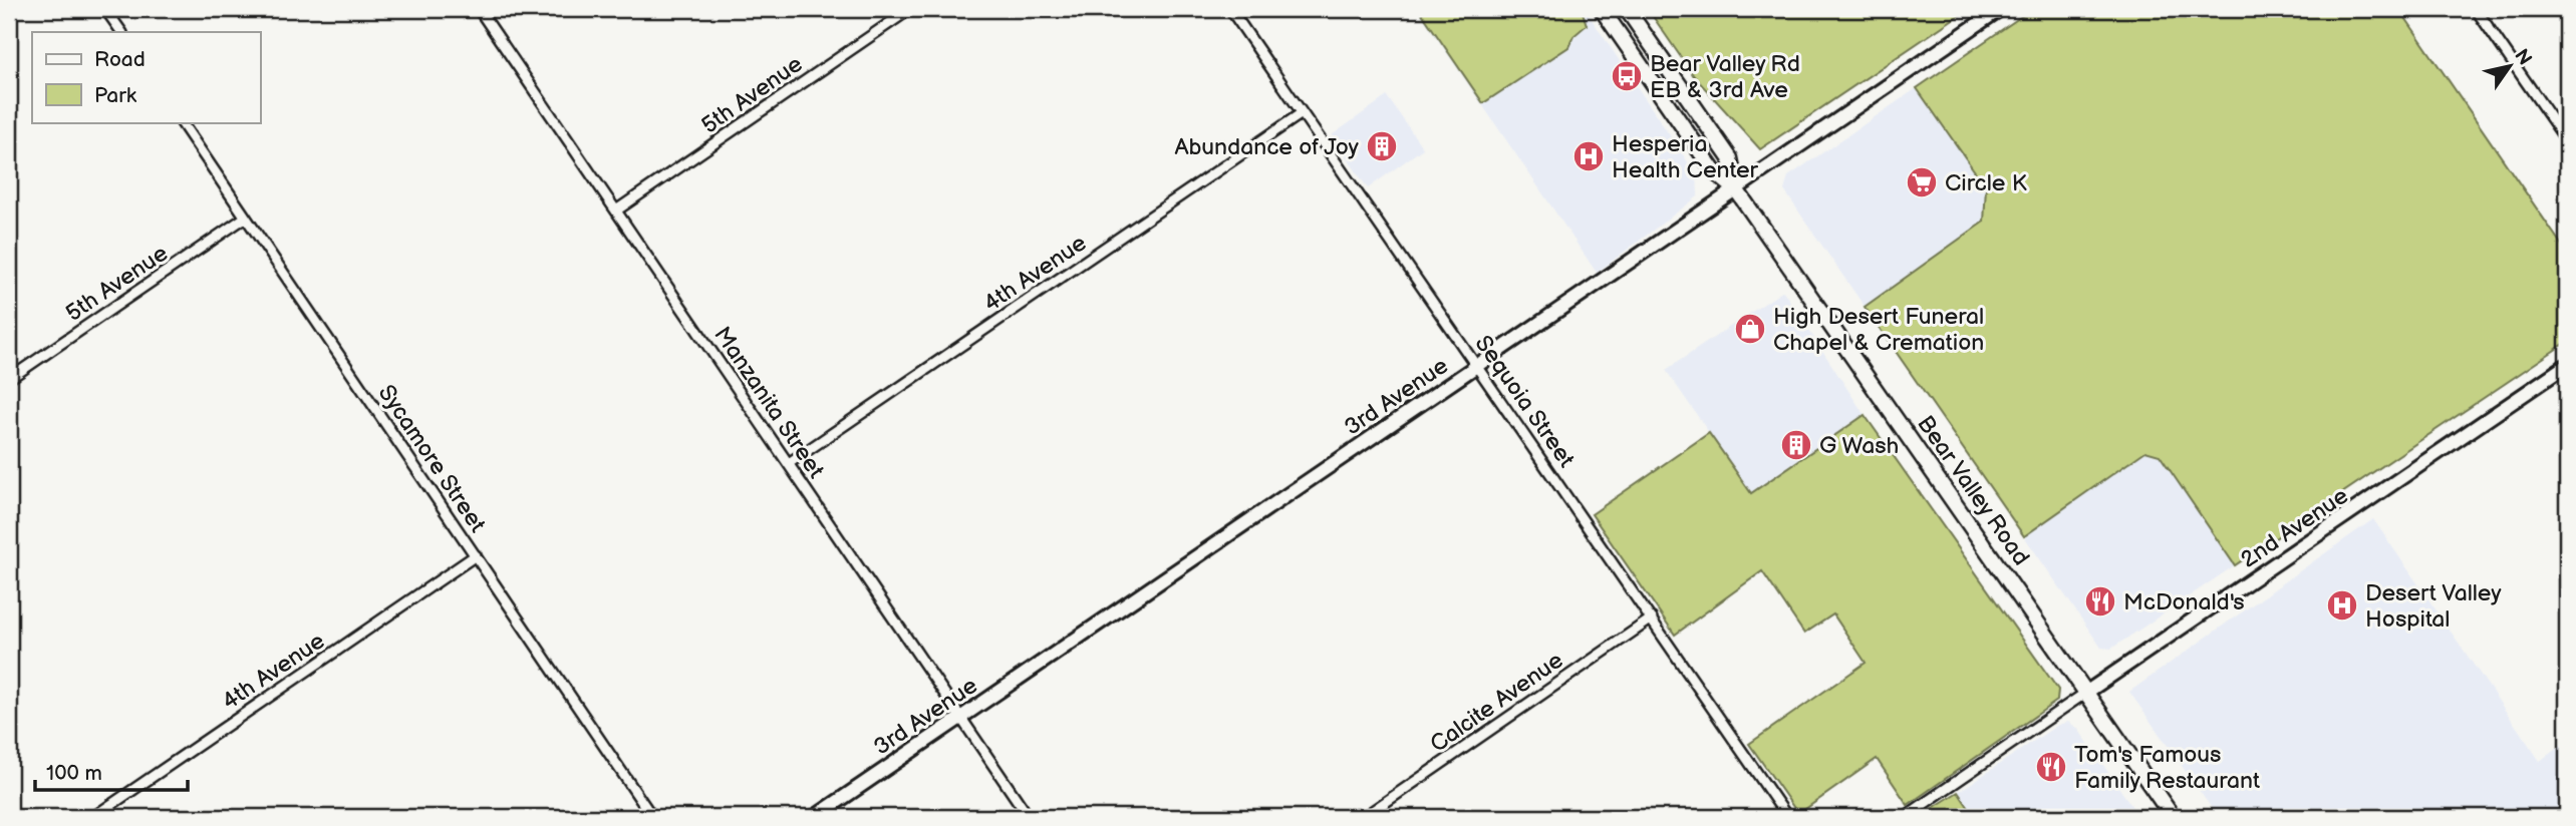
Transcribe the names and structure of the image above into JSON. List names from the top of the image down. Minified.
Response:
{"streets":{"main road":["Bear Valley Road"],"street":["5th Avenue","4th Avenue","3rd Avenue","Sequoia Street","Manzanita Street","Sycamore Street","2nd Avenue","Calcite Avenue"]},"crossings":[["5th Avenue","Manzanita Street"],["5th Avenue","Sycamore Street"],["4th Avenue","Sequoia Street"],["4th Avenue","Manzanita Street"],["4th Avenue","Sycamore Street"],["3rd Avenue","Sequoia Street"],["3rd Avenue","Manzanita Street"],["3rd Avenue","Bear Valley Road"],["Sequoia Street","Calcite Avenue"],["Bear Valley Road","2nd Avenue"]],"places":{"bus stop":["Bear Valley Rd EB & 3rd Ave"],"building":["Abundance of Joy","G Wash"],"hospital":["Hesperia Health Center","Desert Valley Hospital"],"supermarket":["Circle K"],"shop":["High Desert Funeral Chapel & Cremation"],"restaurant":["McDonald's","Tom's Famous Family Restaurant"]},"legend":["Road","Park"],"scale_bar":"100 m","north":"top right"}
